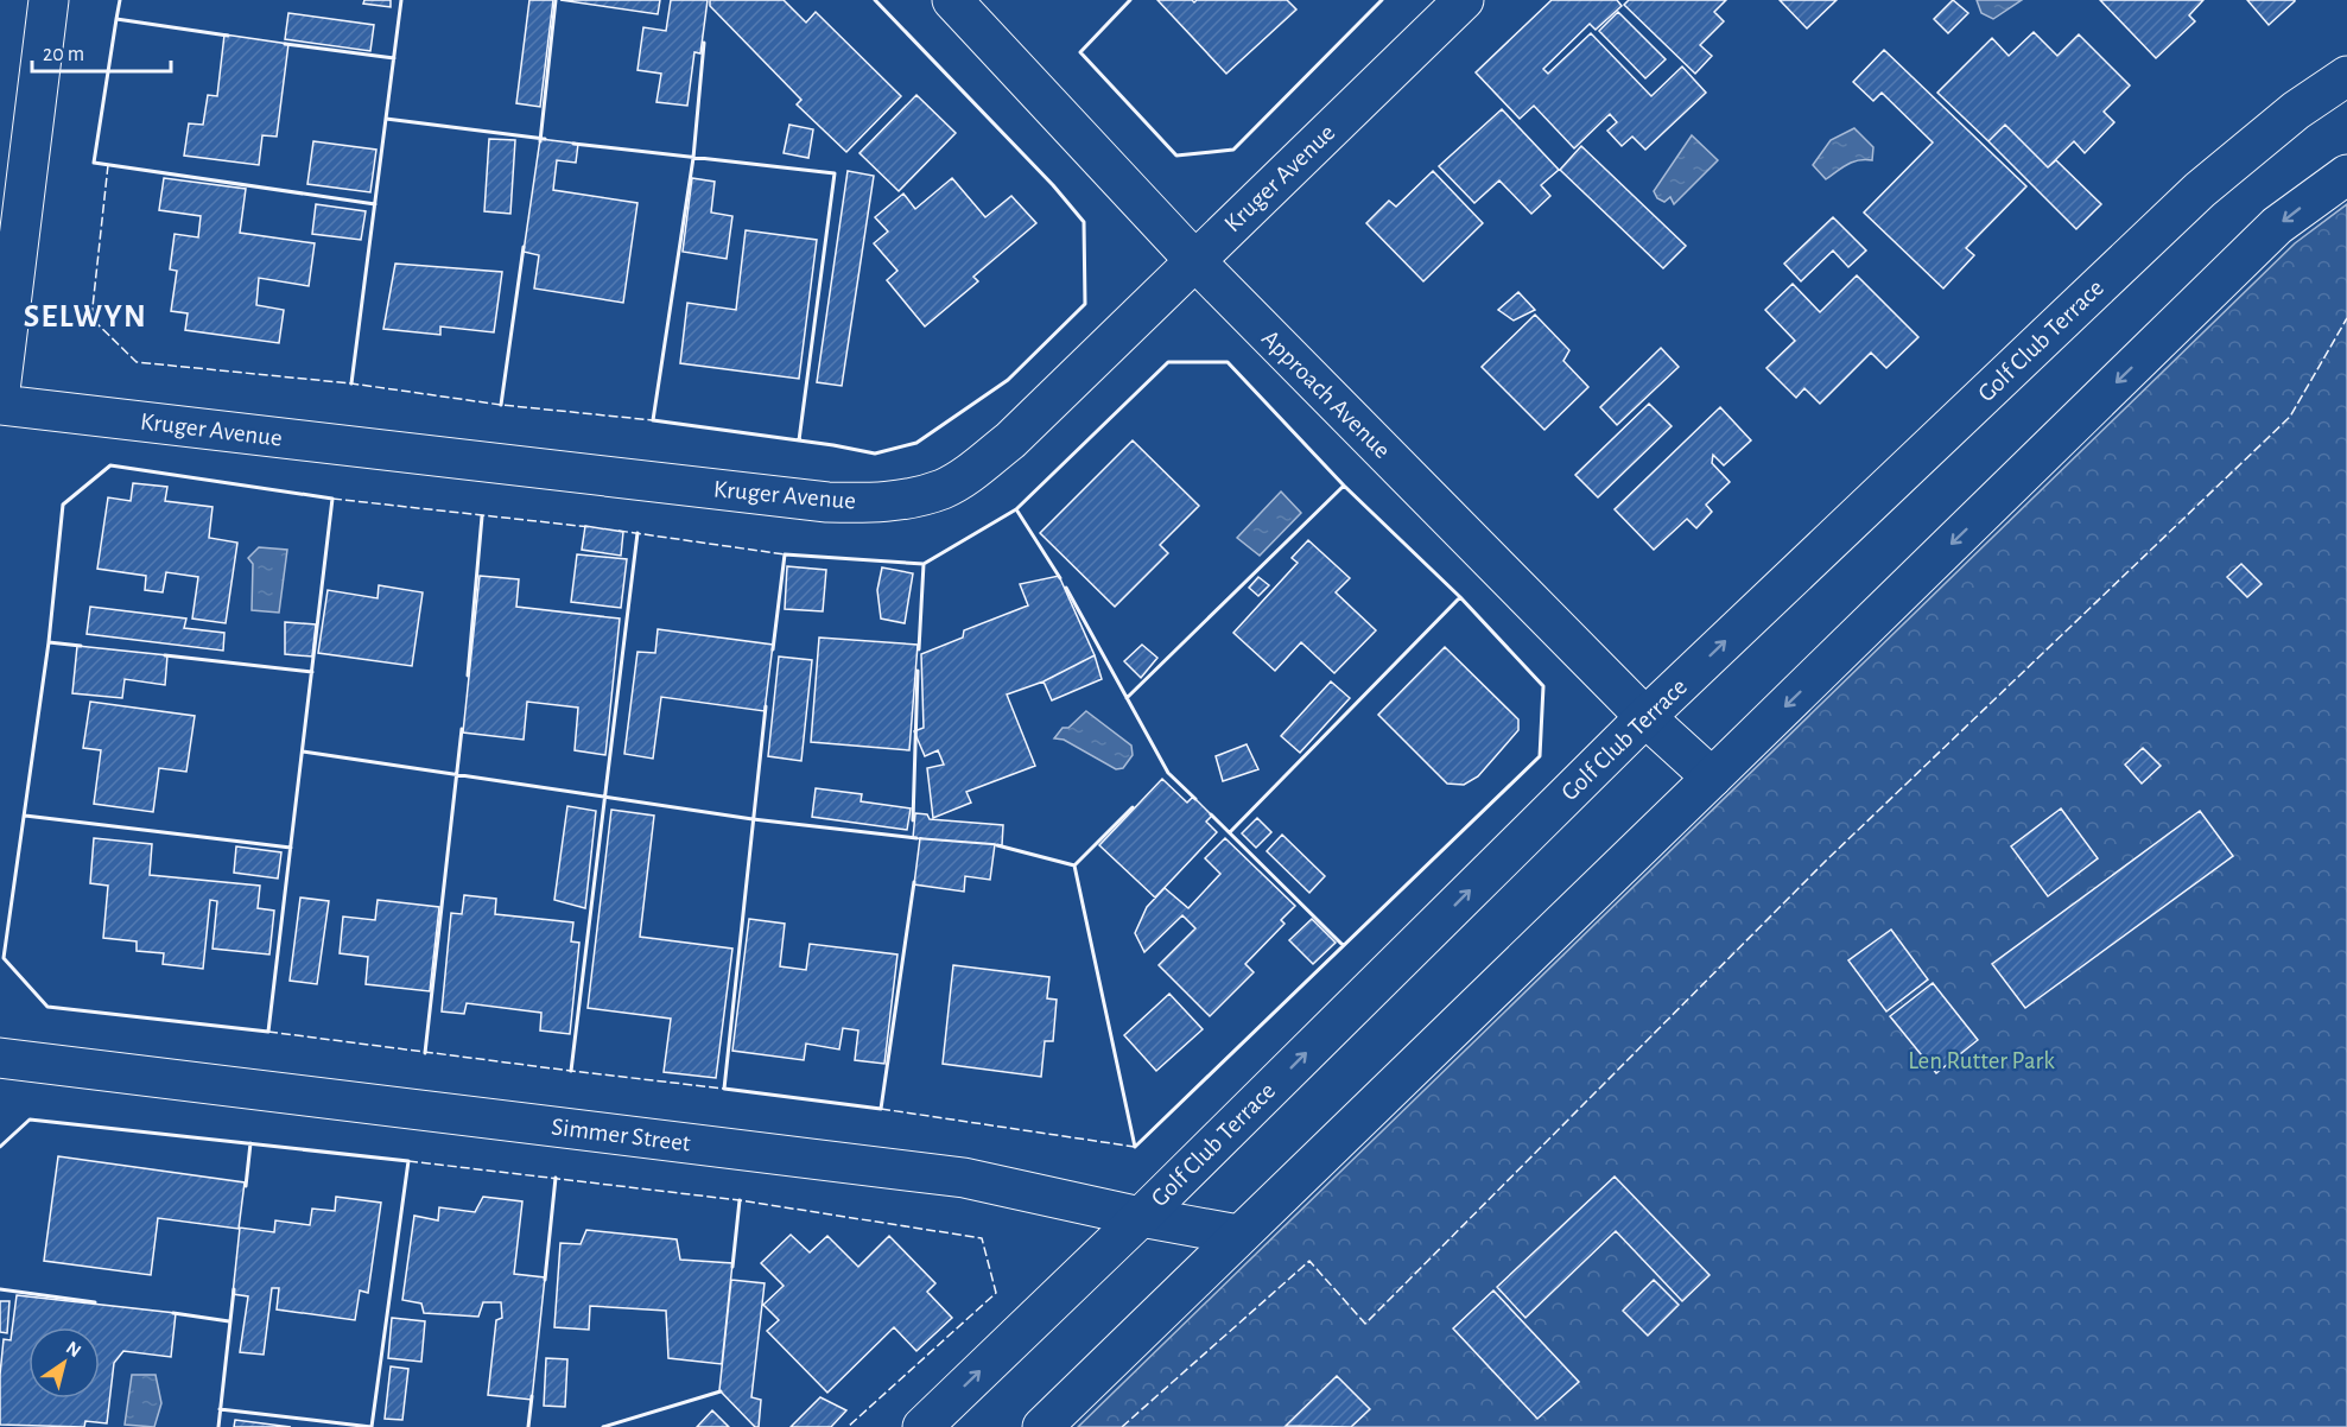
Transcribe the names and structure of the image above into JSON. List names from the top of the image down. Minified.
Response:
{"streets":{"street":["Kruger Avenue","Golf Club Terrace","Approach Avenue","Simmer Street"]},"crossings":[["Kruger Avenue","Approach Avenue"],["Golf Club Terrace","Approach Avenue"],["Golf Club Terrace","Simmer Street"]],"districts":["SELWYN"],"parks":["Len Rutter Park"],"scale_bar":"20 m","north":"top right"}
